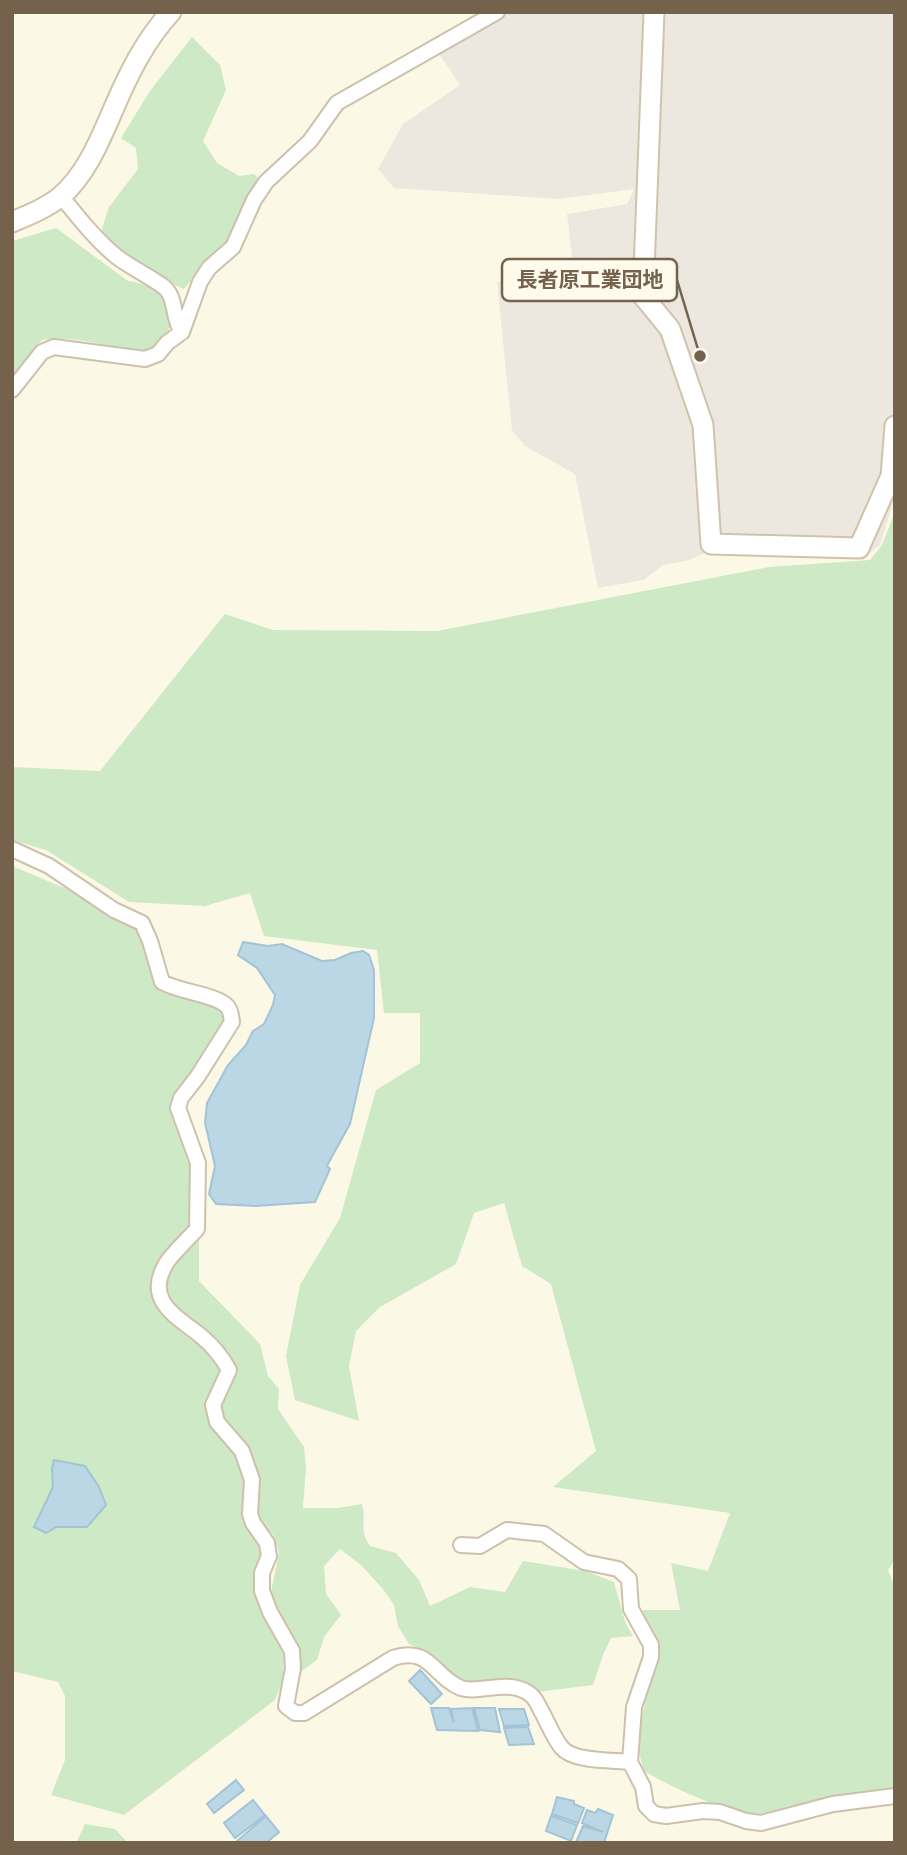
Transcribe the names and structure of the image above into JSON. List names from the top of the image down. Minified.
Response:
{"places":["長者原工業団地"]}
